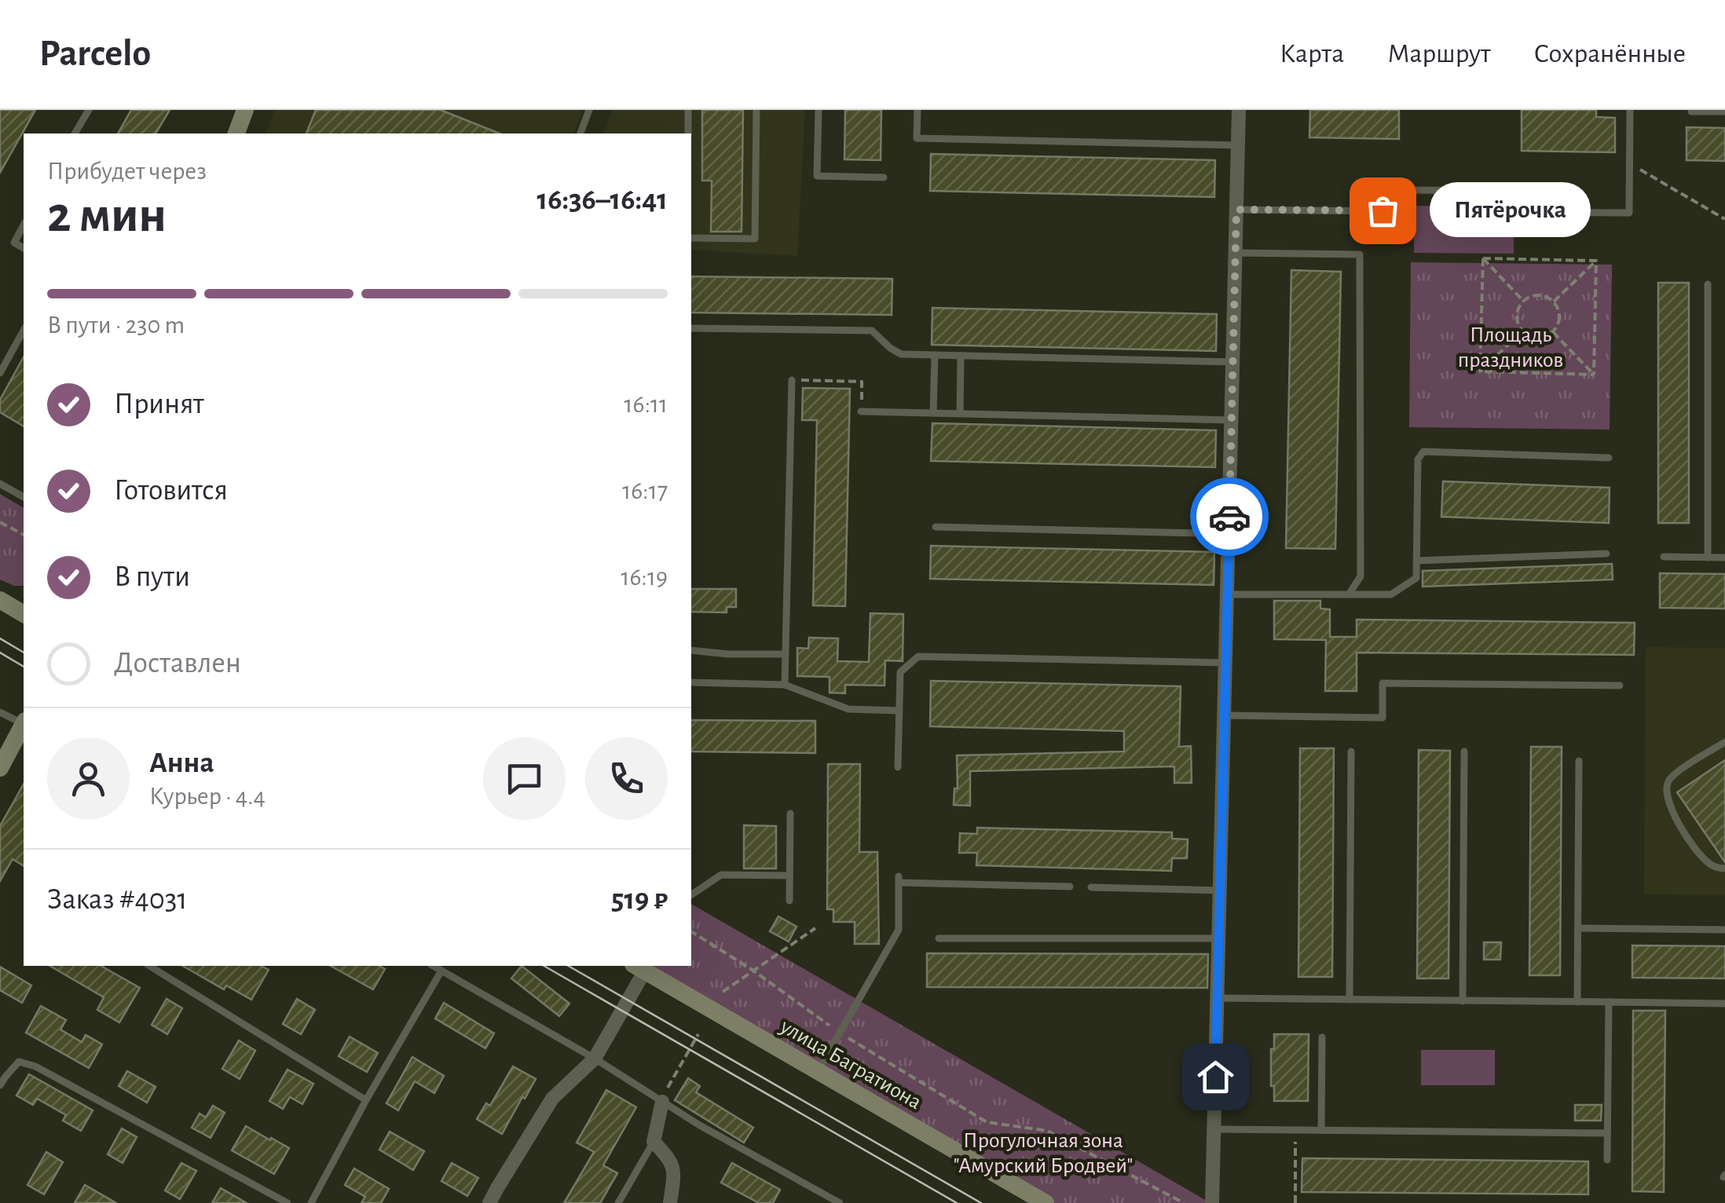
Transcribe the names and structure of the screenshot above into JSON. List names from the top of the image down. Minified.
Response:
{"streets":{"street":["улица Багратиона"]},"parks":["Площадь праздников","Прогулочная зона \"Амурский Бродвей\""],"places":["Пятёрочка"],"page":{"header":"Parcelo","nav":["Карта","Маршрут","Сохранённые"],"heading":["2 мин","Прибудет через","16:36–16:41"],"panel":["Анна","Курьер · 4.4","Заказ #4031","519 ₽"],"bubble":"Пятёрочка","bar":"В пути · 230 m","list":[["Принят","16:11"],["Готовится","16:17"],["В пути","16:19"],"Доставлен"]}}
